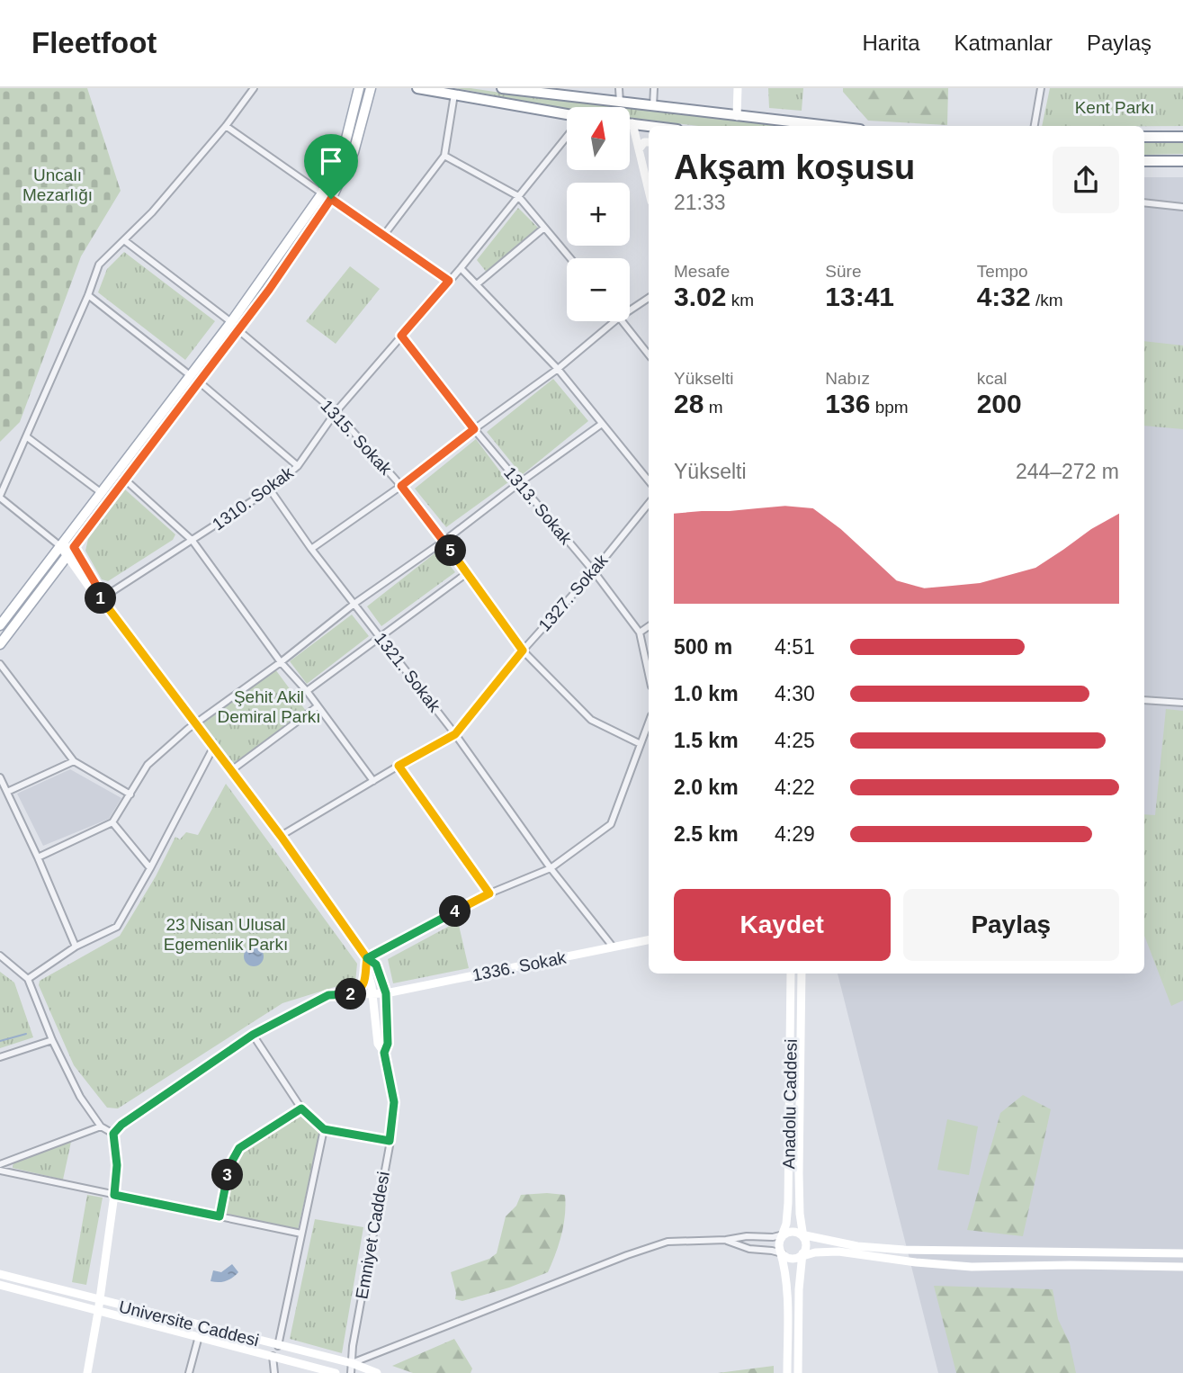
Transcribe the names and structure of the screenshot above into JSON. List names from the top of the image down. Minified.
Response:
{"streets":{"street":["1315. Sokak","1310. Sokak","1313. Sokak","1327. Sokak","1321. Sokak","1336. Sokak","Anadolu Caddesi","Emniyet Caddesi","Universite Caddesi"]},"crossings":[["1315. Sokak","1310. Sokak"],["1315. Sokak","1327. Sokak"],["1310. Sokak","1313. Sokak"],["1310. Sokak","1321. Sokak"],["1310. Sokak","Emniyet Caddesi"],["1313. Sokak","1327. Sokak"],["1327. Sokak","1321. Sokak"],["1327. Sokak","Emniyet Caddesi"],["1321. Sokak","1336. Sokak"],["1336. Sokak","Emniyet Caddesi"],["Emniyet Caddesi","Universite Caddesi"]],"parks":["Kent Parkı","Uncalı Mezarlığı","Şehit Akil Demiral Parkı","23 Nisan Ulusal Egemenlik Parkı"],"north":"top","page":{"header":"Fleetfoot","nav":["Harita","Katmanlar","Paylaş"],"map_buttons":["+","−"],"heading":["Akşam koşusu","21:33"],"stats":[["Mesafe","3.02 km"],["Süre","13:41"],["Tempo","4:32 /km"],["Yükselti","28 m"],["Nabız","136 bpm"],["kcal","200"]],"chart":["Yükselti","244–272 m"],"pins":["5","1","4","2","3"],"list":[{"name":"500 m","note":"4:51"},{"name":"1.0 km","note":"4:30"},{"name":"1.5 km","note":"4:25"},{"name":"2.0 km","note":"4:22"},{"name":"2.5 km","note":"4:29"}],"buttons":["Kaydet","Paylaş"]}}
